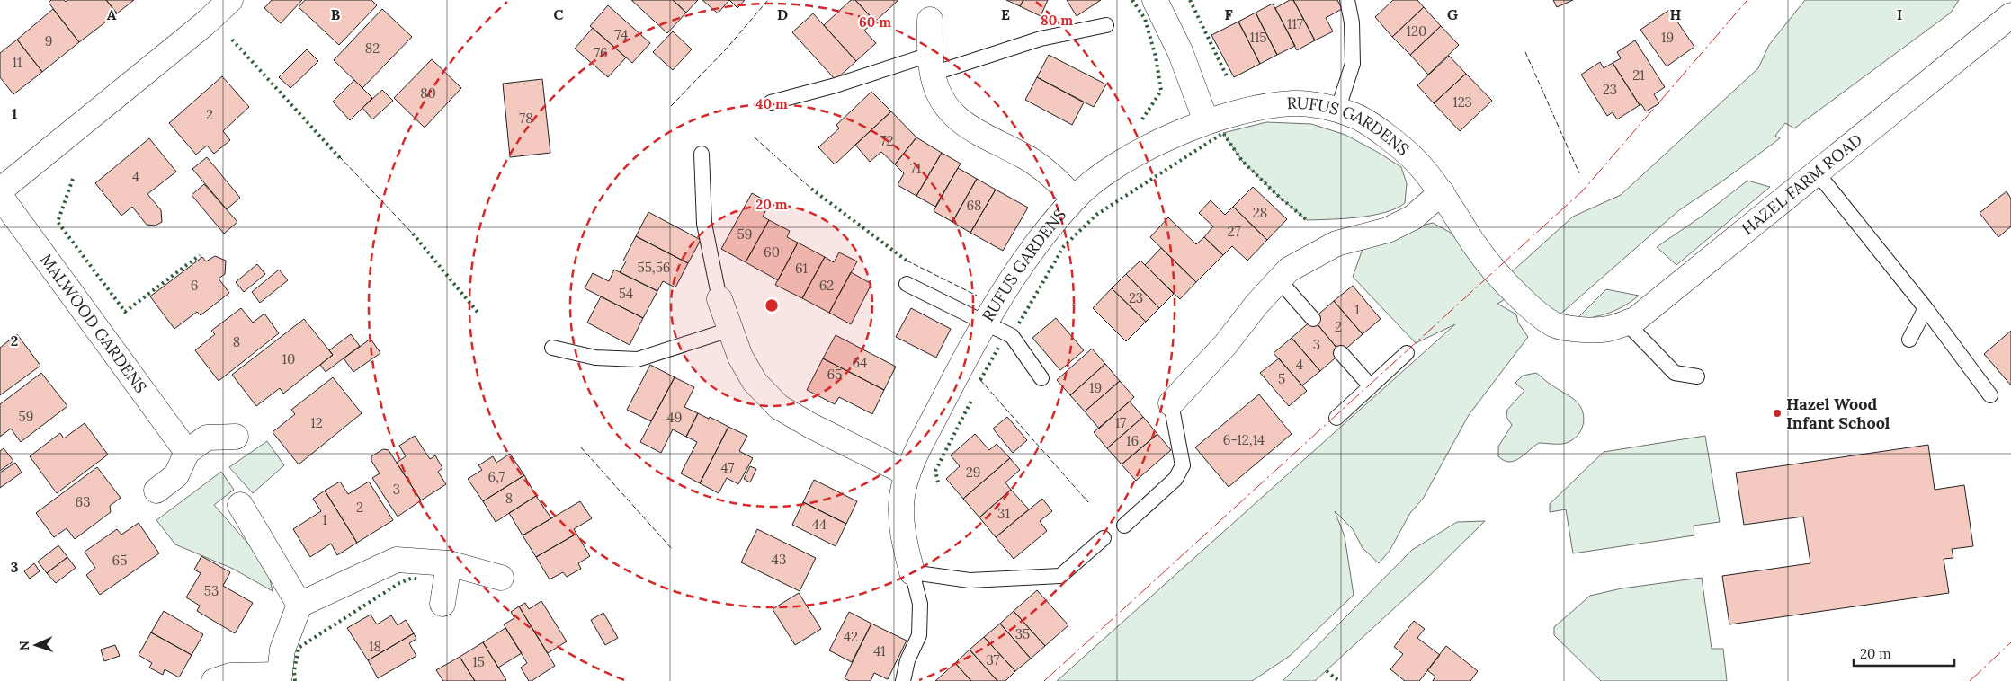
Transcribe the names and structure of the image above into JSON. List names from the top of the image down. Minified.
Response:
{"streets":{"street":["RUFUS GARDENS","HAZEL FARM ROAD","MALWOOD GARDENS"]},"crossings":[["RUFUS GARDENS","HAZEL FARM ROAD"]],"places":["Hazel Wood Infant School"],"house_numbers":["117","120","74","115","19","9","82","76","11","21","23","80","123","2","78","72","71","4","68","28","27","59","60","55,56","61","6","62","54","23","1","2","8","3","10","64","4","65","5","19","59","49","12","17","6-12,14","16","47","29","6,7","3","8","63","2","31","1","44","43","65","53","35","42","18","41","37","15"],"scale_bar":"20 m","north":"left","grid":{"columns":["A","B","C","D","E","F","G","H","I"],"rows":["1","2","3"]},"rings":["80 m","60 m","40 m","20 m"]}
